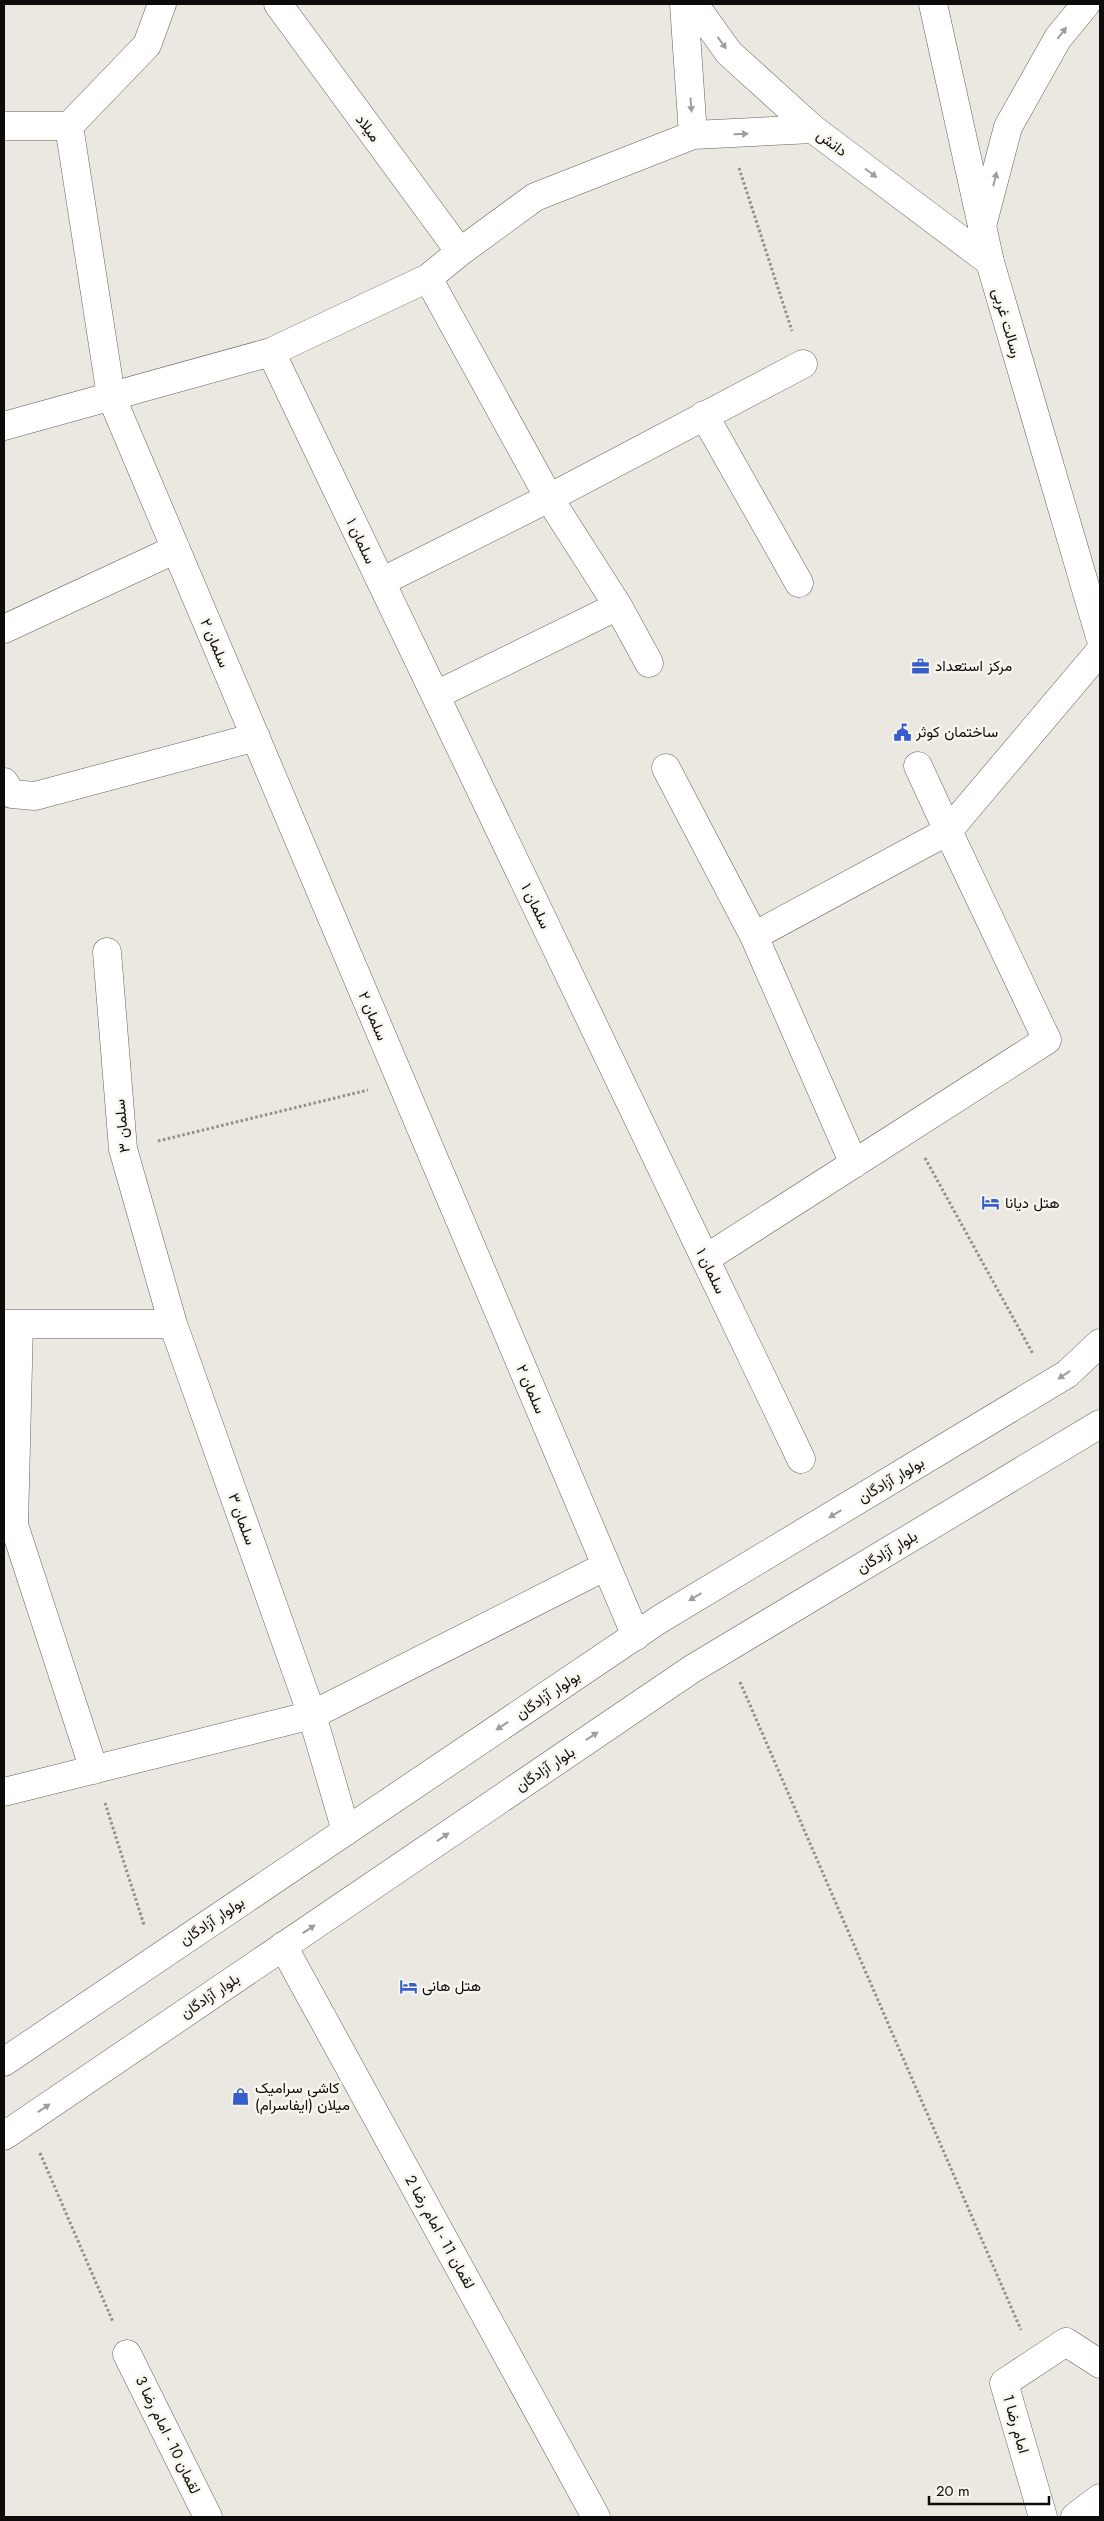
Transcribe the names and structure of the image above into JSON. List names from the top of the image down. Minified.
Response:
{"streets":{"street":["میلاد","دانش","رسالت غربی","سلمان ۱","سلمان ۲","سلمان ۳","بولوار آزادگان","بلوار آزادگان","لقمان 11 - امام رضا 2","امام رضا 1","لقمان 10 - امام رضا 3"]},"crossings":[["دانش","رسالت غربی"],["سلمان ۲","بولوار آزادگان"],["سلمان ۳","بولوار آزادگان"],["بلوار آزادگان","لقمان 11 - امام رضا 2"]],"one_way":["دانش"],"places":{"office":["مرکز استعداد"],"public building":["ساختمان کوثر"],"hotel":["هتل دیانا","هتل هانی"],"shop":["کاشی سرامیک میلان (ایفاسرام)"]},"scale_bar":"20 m"}
